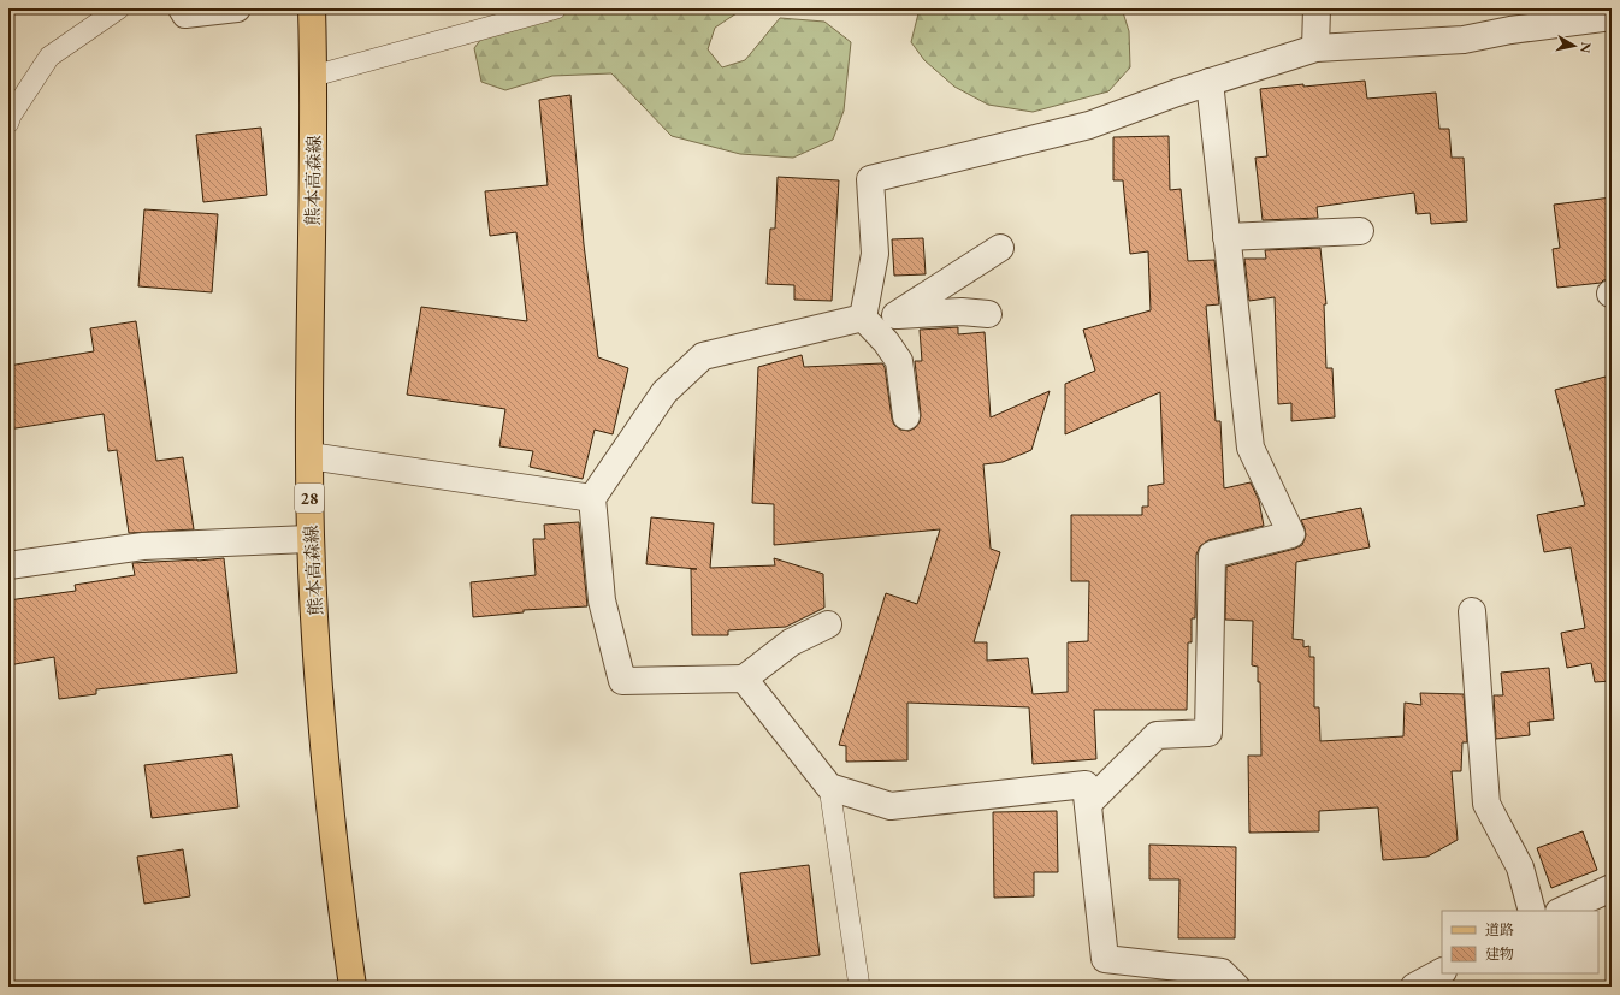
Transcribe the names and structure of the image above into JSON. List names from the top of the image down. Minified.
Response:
{"streets":{"main road":["熊本高森線","28"]},"legend":["道路","建物"],"north":"right"}
